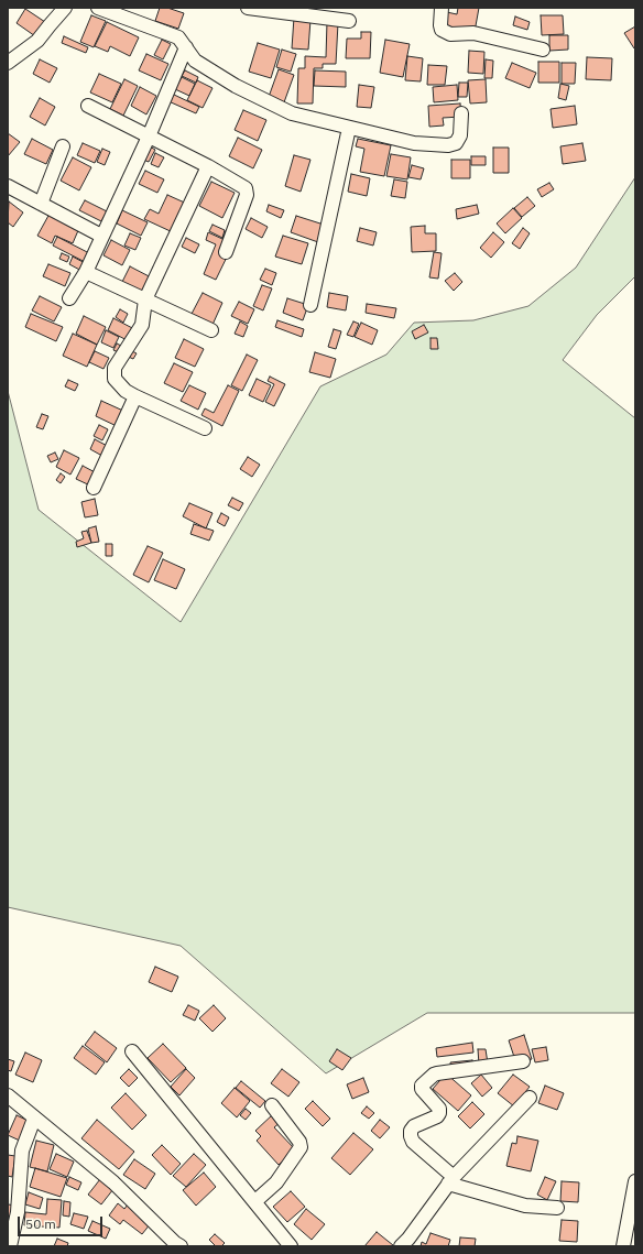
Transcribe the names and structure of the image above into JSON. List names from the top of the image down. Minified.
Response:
{"scale_bar":"50 m"}
